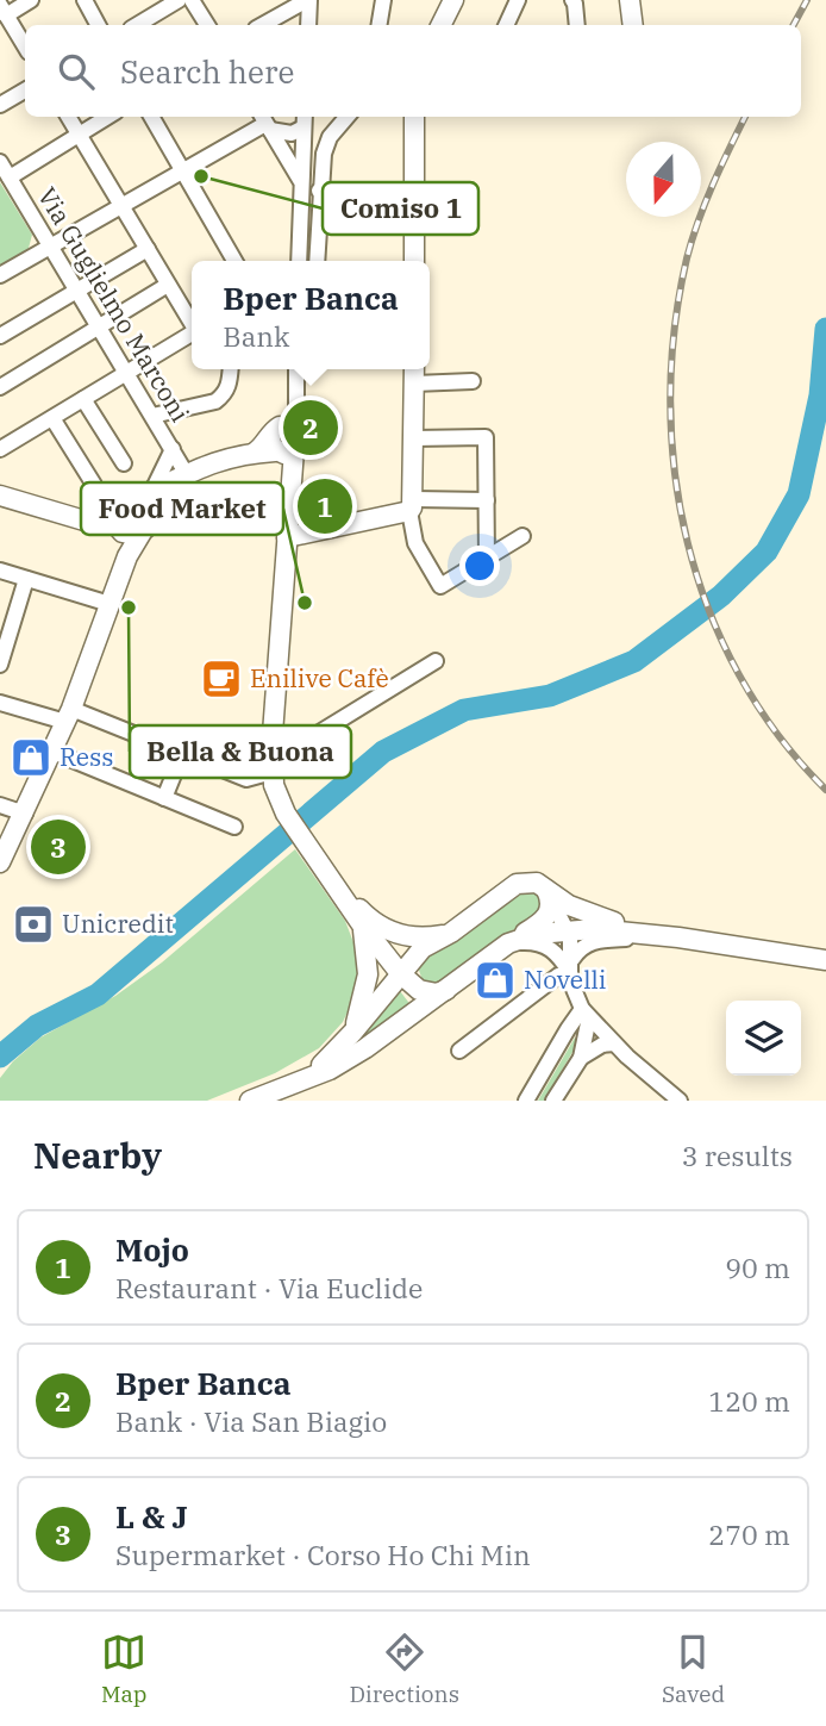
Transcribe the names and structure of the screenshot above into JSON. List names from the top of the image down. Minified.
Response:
{"streets":{"street":["Via Guglielmo Marconi"]},"places":{"other":["Comiso 1","Food Market","Bella & Buona"],"cafe":["Enilive Cafè"],"shop":["Ress","Novelli"],"bank":["Unicredit"]},"north":"bottom","page":{"search":"Search here","popup":["Bper Banca","Bank"],"pins":["2","1","3"],"heading":["Nearby","3 results"],"list":[{"mark":"1","name":"Mojo","note":"Restaurant · Via Euclide","value":"90 m"},{"mark":"2","name":"Bper Banca","note":"Bank · Via San Biagio","value":"120 m"},{"mark":"3","name":"L & J","note":"Supermarket · Corso Ho Chi Min","value":"270 m"}],"nav":["Map","Directions","Saved"]}}
